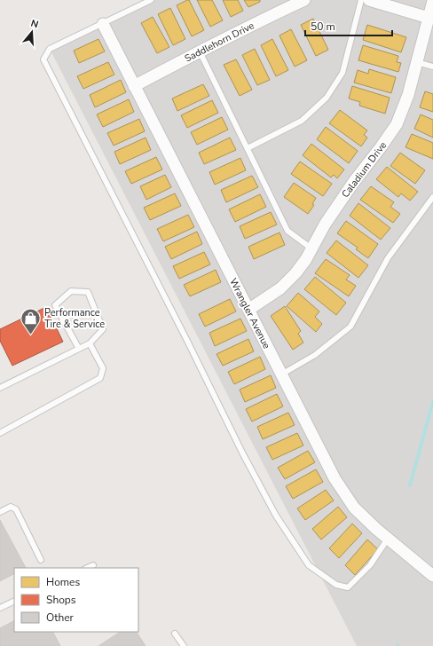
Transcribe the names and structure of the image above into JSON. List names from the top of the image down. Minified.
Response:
{"streets":{"street":["Saddlehorn Drive","Caladium Drive","Wrangler Avenue"]},"crossings":[["Saddlehorn Drive","Wrangler Avenue"],["Caladium Drive","Wrangler Avenue"]],"places":{"shop":["Performance Tire & Service"]},"legend":["Homes","Shops","Other"],"scale_bar":"50 m","north":"top"}
